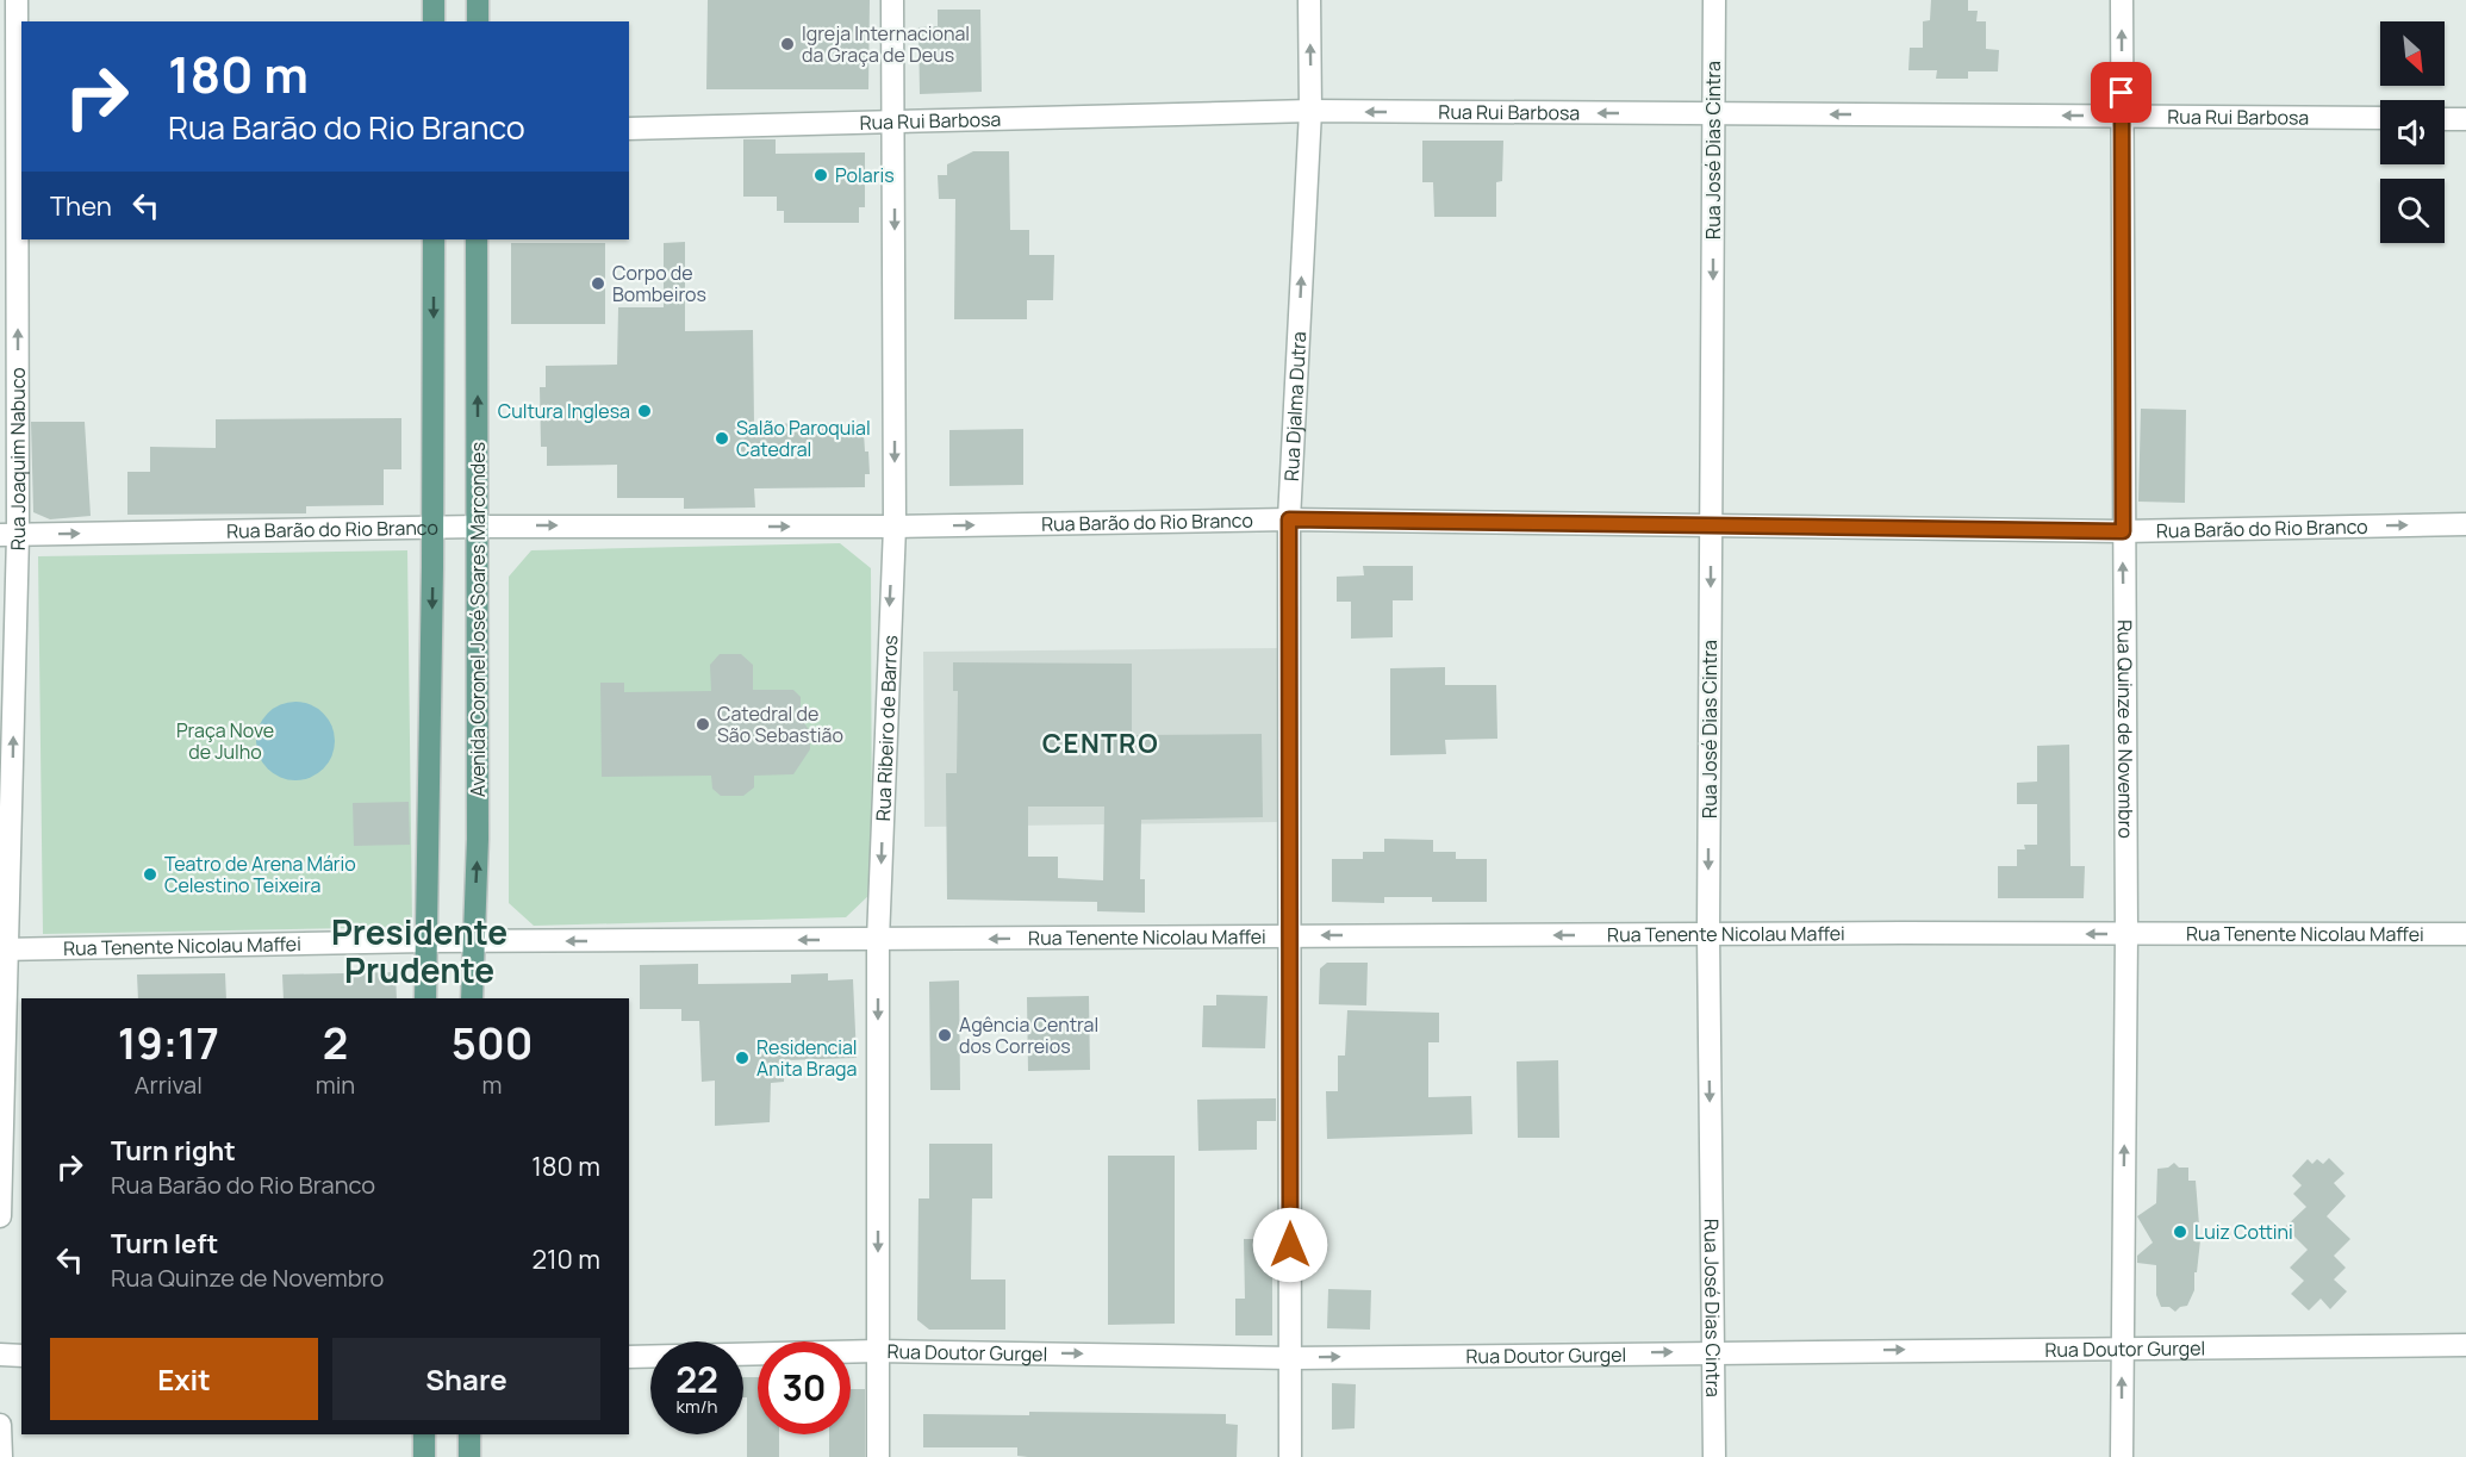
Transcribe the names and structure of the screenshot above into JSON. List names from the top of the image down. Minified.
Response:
{"streets":{"main road":["Avenida Coronel José Soares Marcondes"],"street":["Rua Rui Barbosa","Rua José Dias Cintra","Rua Djalma Dutra","Rua Joaquim Nabuco","Rua Barão do Rio Branco","Rua Ribeiro de Barros","Rua Quinze de Novembro","Rua Tenente Nicolau Maffei","Rua Doutor Gurgel"]},"crossings":[["Rua Rui Barbosa","Rua José Dias Cintra"],["Rua Rui Barbosa","Rua Djalma Dutra"],["Rua Rui Barbosa","Rua Ribeiro de Barros"],["Rua Rui Barbosa","Rua Quinze de Novembro"],["Rua José Dias Cintra","Rua Barão do Rio Branco"],["Rua José Dias Cintra","Rua Tenente Nicolau Maffei"],["Rua José Dias Cintra","Rua Doutor Gurgel"],["Rua Djalma Dutra","Rua Barão do Rio Branco"],["Rua Djalma Dutra","Rua Tenente Nicolau Maffei"],["Rua Djalma Dutra","Rua Doutor Gurgel"],["Rua Joaquim Nabuco","Rua Barão do Rio Branco"],["Rua Joaquim Nabuco","Rua Tenente Nicolau Maffei"],["Rua Barão do Rio Branco","Avenida Coronel José Soares Marcondes"],["Rua Barão do Rio Branco","Rua Ribeiro de Barros"],["Rua Barão do Rio Branco","Rua Quinze de Novembro"],["Avenida Coronel José Soares Marcondes","Rua Tenente Nicolau Maffei"],["Rua Ribeiro de Barros","Rua Tenente Nicolau Maffei"],["Rua Ribeiro de Barros","Rua Doutor Gurgel"],["Rua Quinze de Novembro","Rua Tenente Nicolau Maffei"],["Rua Quinze de Novembro","Rua Doutor Gurgel"]],"one_way":["Rua Rui Barbosa","Rua José Dias Cintra","Rua Djalma Dutra","Rua Joaquim Nabuco","Rua Barão do Rio Branco","Rua Ribeiro de Barros","Rua Quinze de Novembro","Rua Tenente Nicolau Maffei","Rua Doutor Gurgel"],"districts":["CENTRO","Presidente Prudente"],"parks":["Praça Nove de Julho"],"places":["Igreja Internacional da Graça de Deus","Polaris","Corpo de Bombeiros","Cultura Inglesa","Salão Paroquial Catedral","Catedral de São Sebastião","Teatro de Arena Mário Celestino Teixeira","Agência Central dos Correios","Residencial Anita Braga","Luiz Cottini"],"north":"bottom right","page":{"turn":["180 m","Rua Barão do Rio Branco"],"then":"Then","eta":["19:17","Arrival","2","min","500","m"],"list":[{"name":"Turn right","note":"Rua Barão do Rio Branco","value":"180 m"},{"name":"Turn left","note":"Rua Quinze de Novembro","value":"210 m"}],"buttons":["Exit","Share"],"speed":"22 km/h","limit":"30"}}
